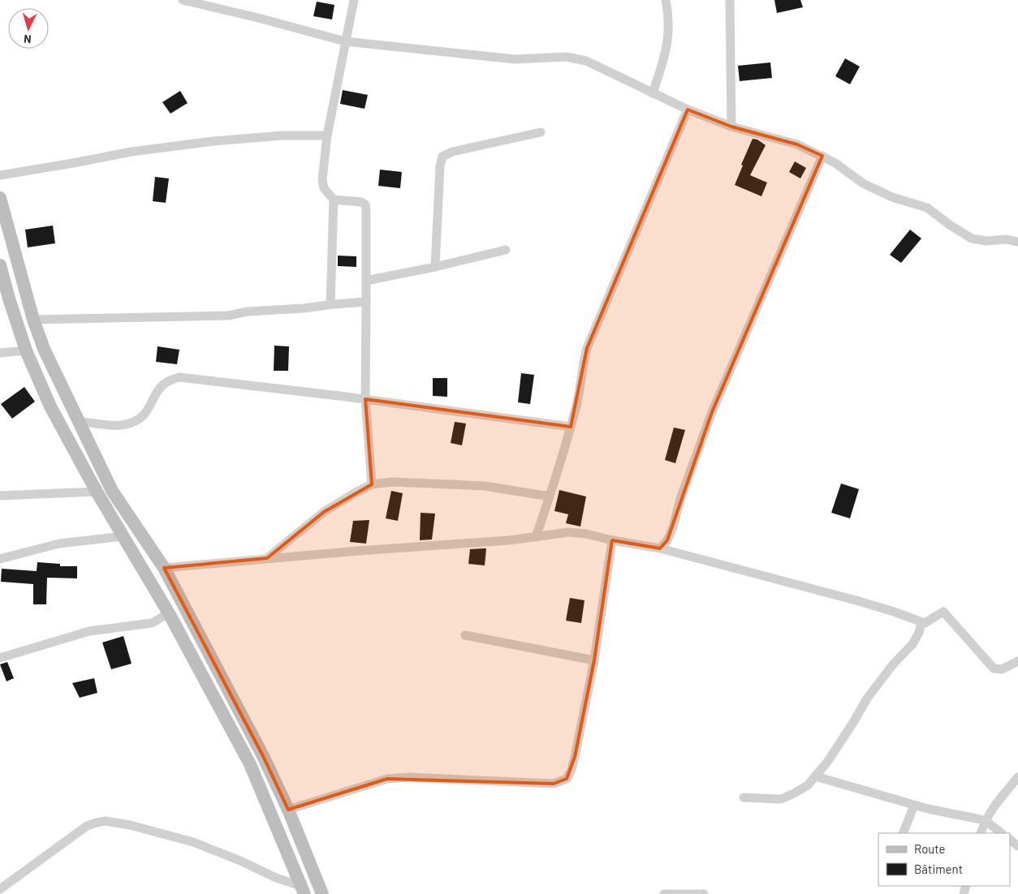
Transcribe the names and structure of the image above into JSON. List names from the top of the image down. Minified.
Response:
{"legend":["Route","Bâtiment"],"north":"bottom"}
